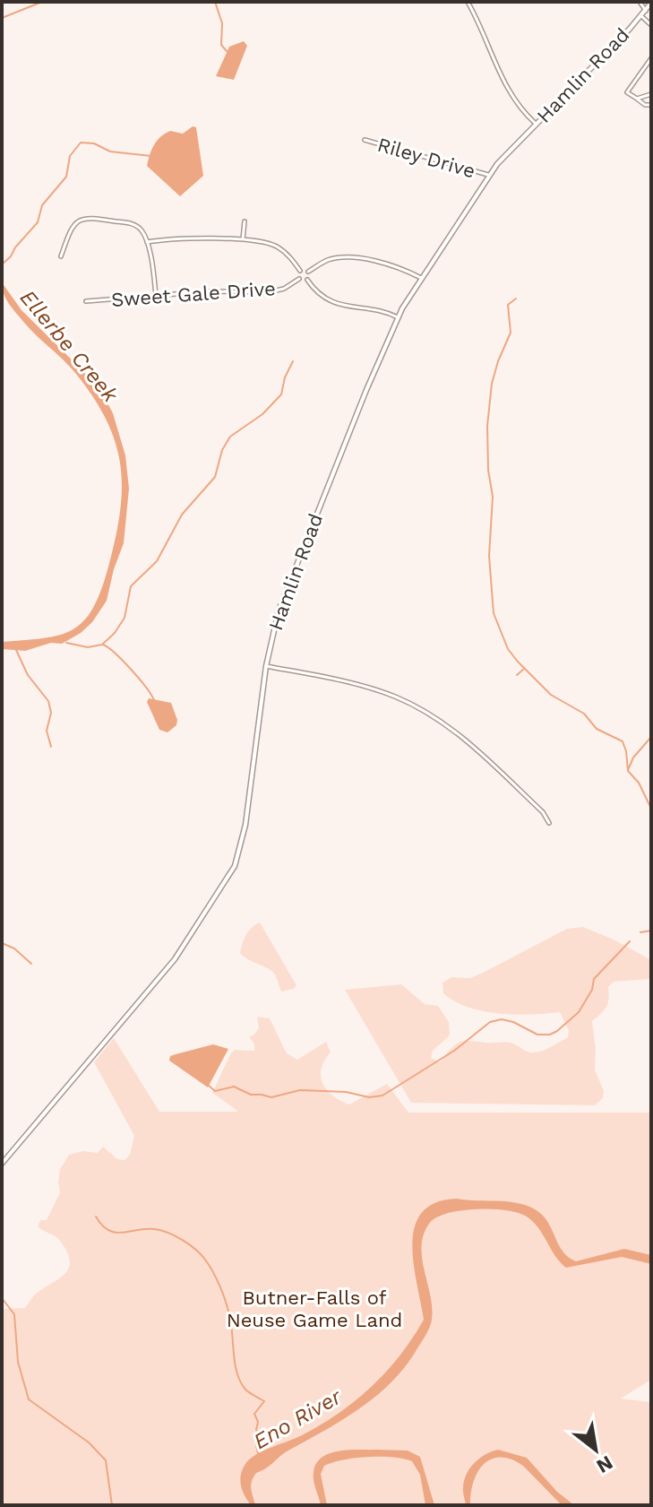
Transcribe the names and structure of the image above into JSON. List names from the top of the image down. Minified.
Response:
{"streets":{"street":["Hamlin Road","Riley Drive","Sweet Gale Drive"]},"crossings":[["Hamlin Road","Riley Drive"]],"water":["Ellerbe Creek","Eno River"],"parks":["Butner-Falls of Neuse Game Land"],"north":"bottom right"}
